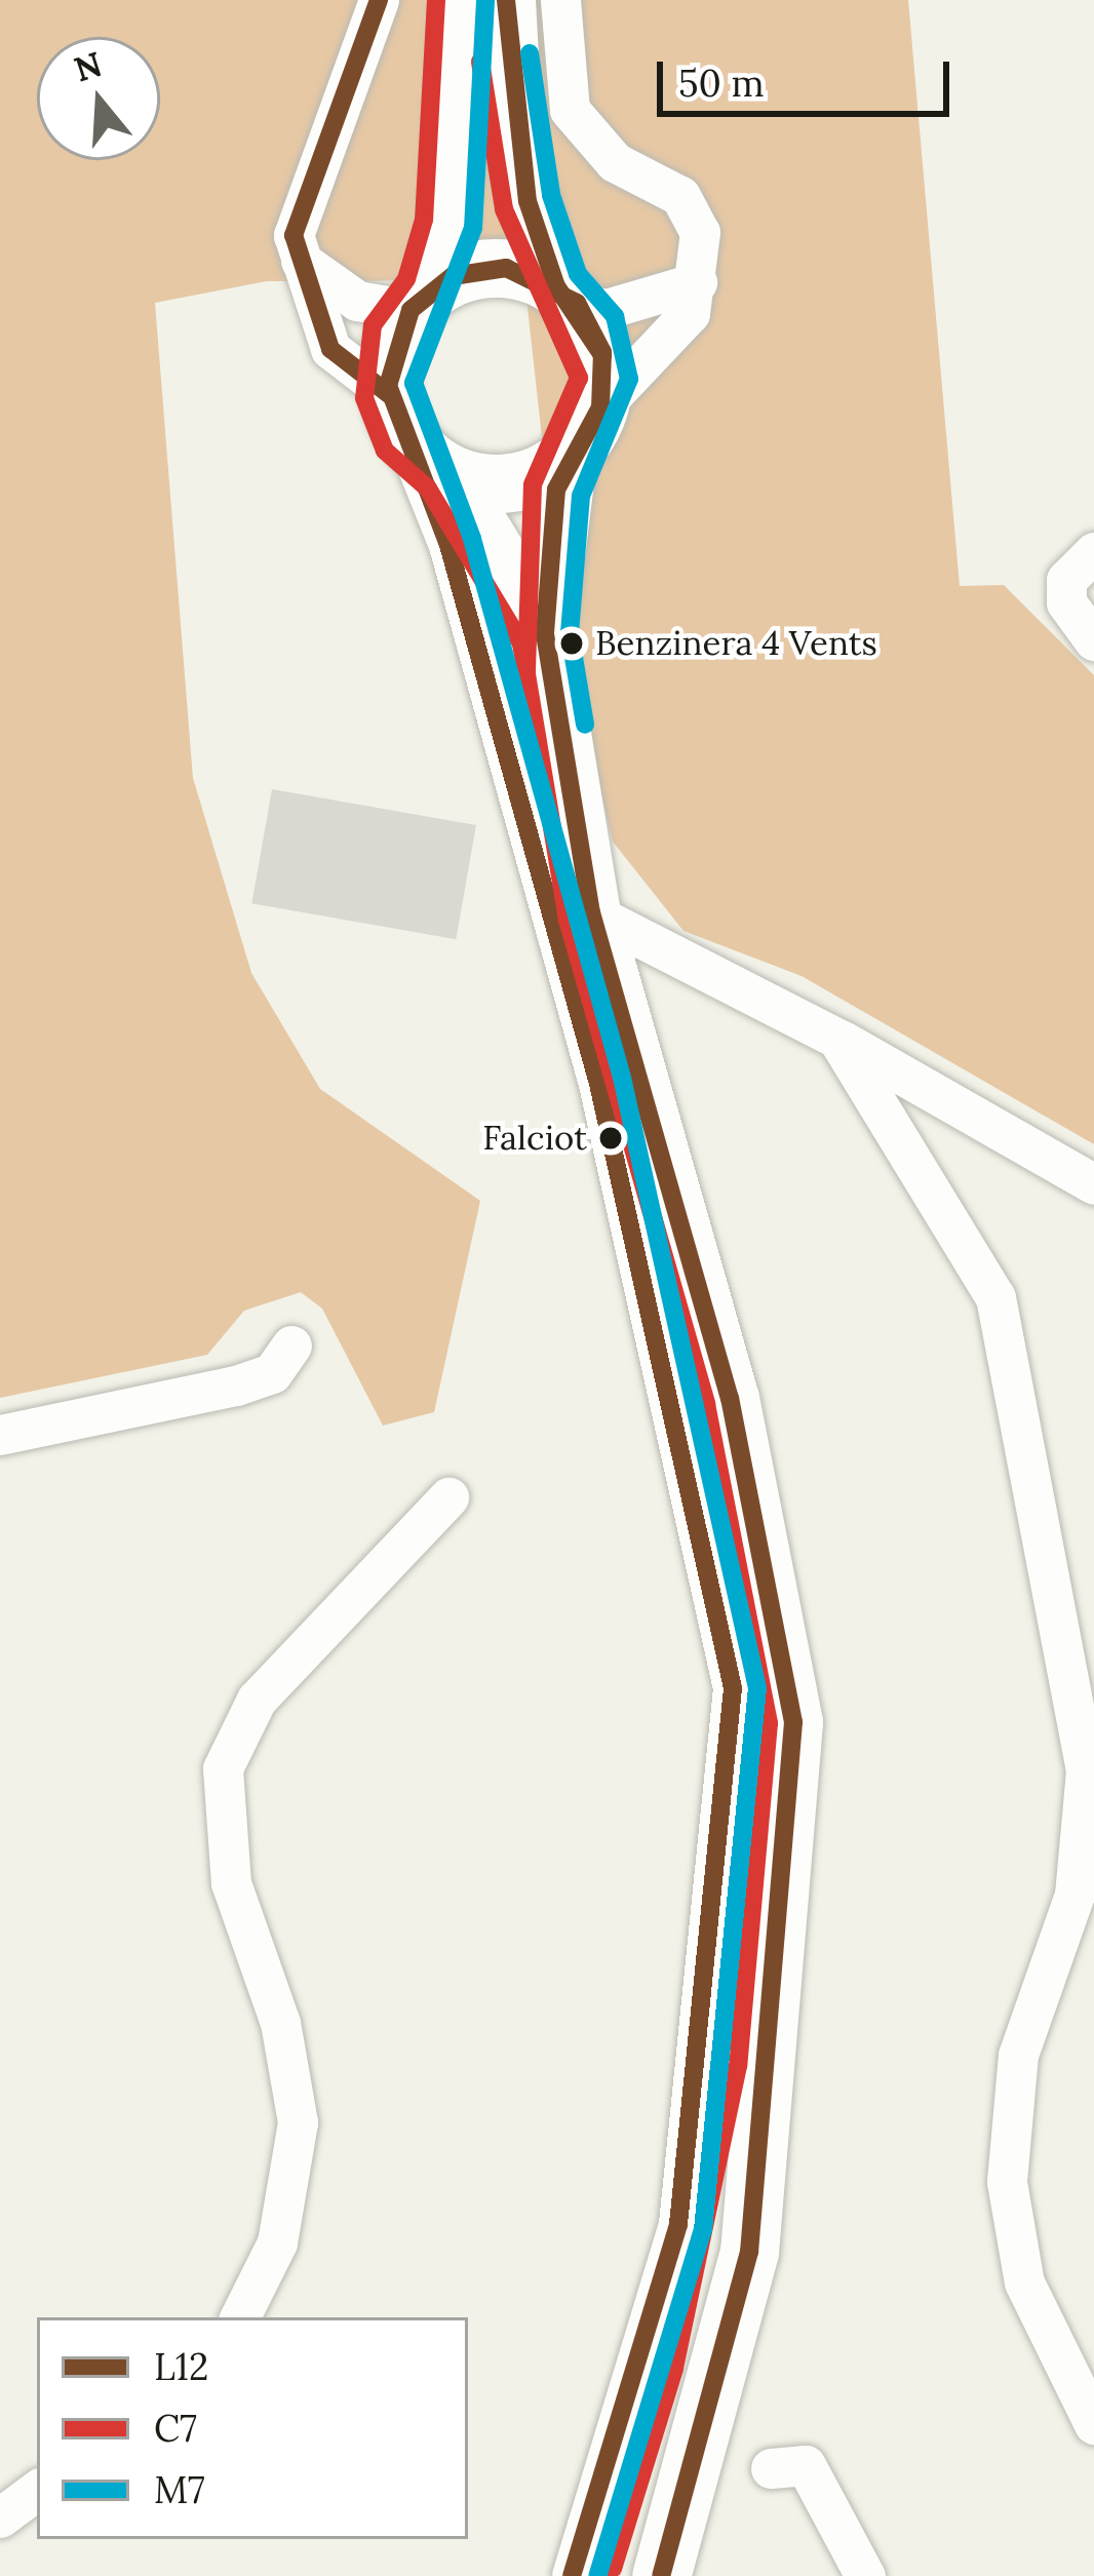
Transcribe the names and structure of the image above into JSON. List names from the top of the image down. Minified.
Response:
{"places":["Benzinera 4 Vents","Falciot"],"lines":["transit line L12","transit line C7","transit line M7"],"legend":["L12","C7","M7"],"scale_bar":"50 m","north":"top"}
